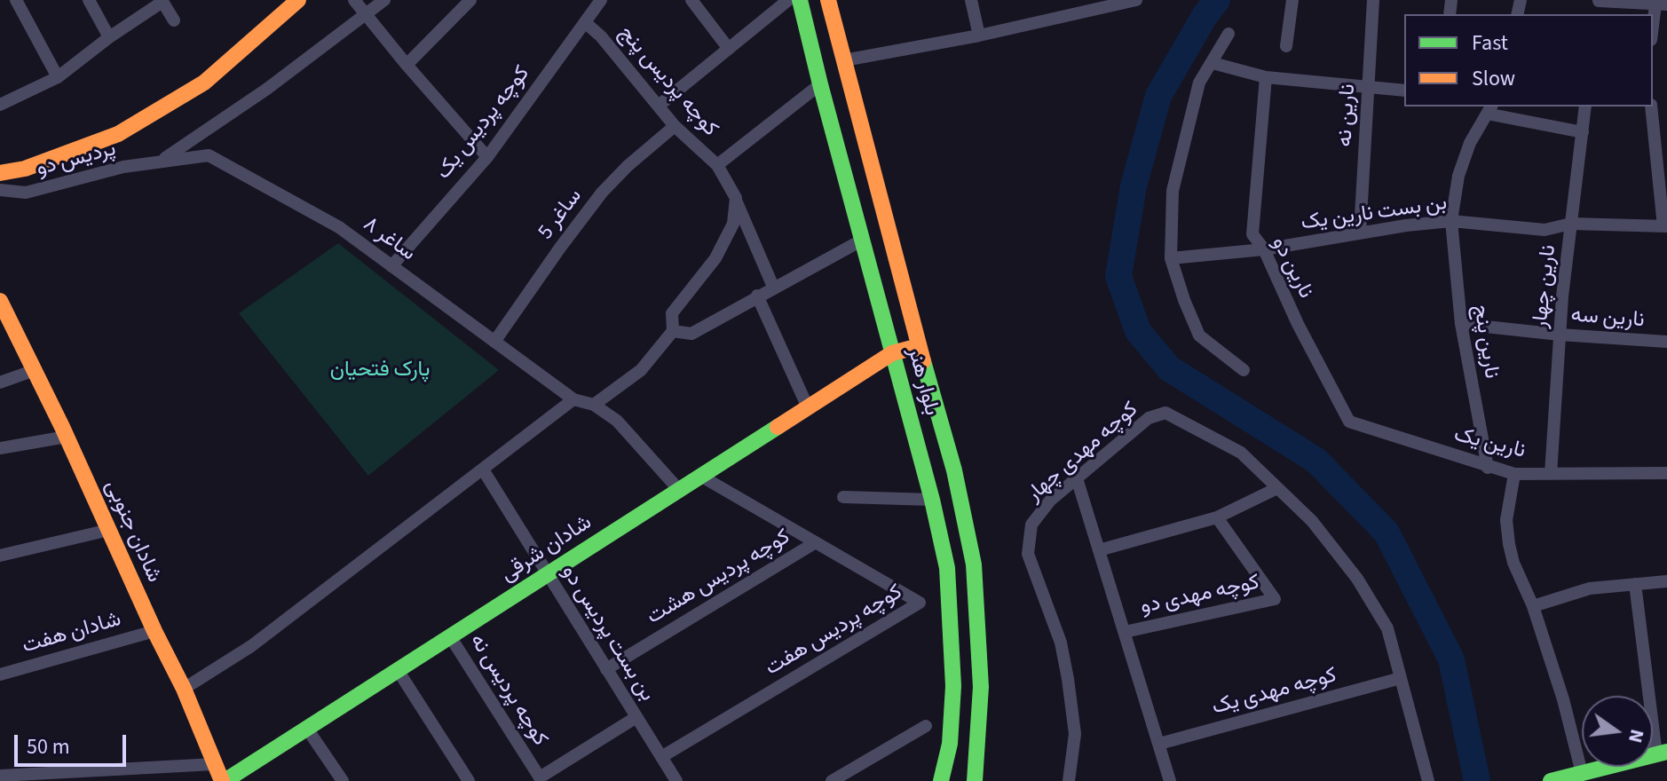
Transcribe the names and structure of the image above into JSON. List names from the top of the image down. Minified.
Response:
{"streets":{"main road":["بلوار هنر","شادان جنوبی","شادان شرقی"],"street":["کوچه پردیس پنج","نارین نه","کوچه پردیس یک","پردیس دو","بن بست نارین یک","ساغر 5","ساغر ٨","نارین دو","نارین چهار","نارین سه","نارین پنج","نارین یک","کوچه مهدی چهار","کوچه پردیس هشت","کوچه مهدی دو","کوچه پردیس هفت","شادان هفت","بن بست پردیس دو","کوچه پردیس نه","کوچه مهدی یک"]},"crossings":[["کوچه پردیس پنج","کوچه پردیس یک"],["کوچه پردیس پنج","ساغر 5"],["کوچه پردیس پنج","بلوار هنر"],["نارین نه","بن بست نارین یک"],["کوچه پردیس یک","ساغر ٨"],["پردیس دو","ساغر ٨"],["بن بست نارین یک","نارین دو"],["بن بست نارین یک","نارین چهار"],["بن بست نارین یک","نارین پنج"],["ساغر 5","ساغر ٨"],["ساغر ٨","شادان شرقی"],["نارین دو","نارین یک"],["نارین چهار","نارین سه"],["نارین چهار","نارین یک"],["نارین سه","نارین پنج"],["نارین پنج","نارین یک"],["بلوار هنر","شادان شرقی"],["کوچه مهدی چهار","کوچه مهدی یک"],["شادان جنوبی","شادان شرقی"],["شادان جنوبی","شادان هفت"],["شادان شرقی","کوچه پردیس هفت"],["شادان شرقی","بن بست پردیس دو"],["شادان شرقی","کوچه پردیس نه"],["کوچه پردیس هشت","کوچه پردیس هفت"],["کوچه پردیس هشت","بن بست پردیس دو"],["کوچه پردیس هفت","بن بست پردیس دو"],["بن بست پردیس دو","کوچه پردیس نه"]],"parks":["پارک فتحیان"],"legend":["Fast","Slow"],"scale_bar":"50 m","north":"right"}
